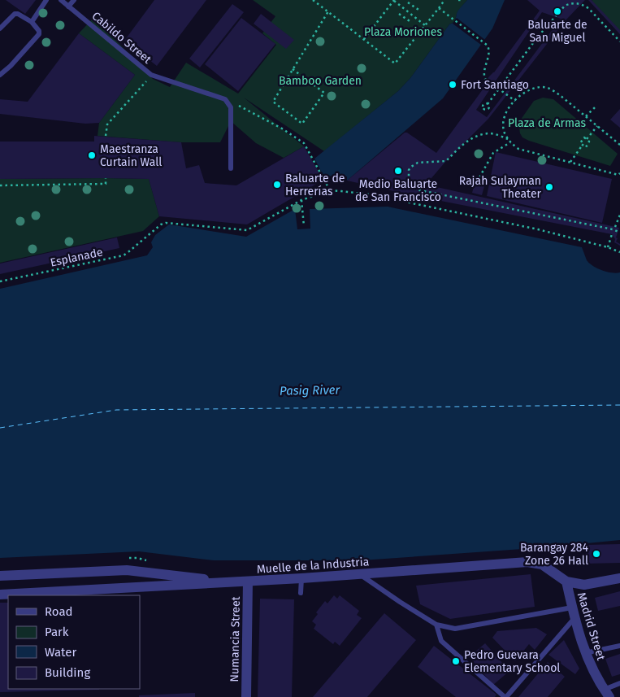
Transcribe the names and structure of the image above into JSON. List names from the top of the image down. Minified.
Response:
{"streets":{"street":["Muelle de la Industria","Madrid Street","Numancia Street"],"lane":["Cabildo Street"],"path":["Esplanade"]},"crossings":[["Muelle de la Industria","Madrid Street"],["Muelle de la Industria","Numancia Street"]],"water":["Pasig River"],"parks":["Plaza Moriones","Bamboo Garden","Plaza de Armas"],"places":["Baluarte de San Miguel","Fort Santiago","Maestranza Curtain Wall","Medio Baluarte de San Francisco","Baluarte de Herrerías","Rajah Sulayman Theater","Barangay 284 Zone 26 Hall","Pedro Guevara Elementary School"],"legend":["Road","Park","Water","Building"]}
